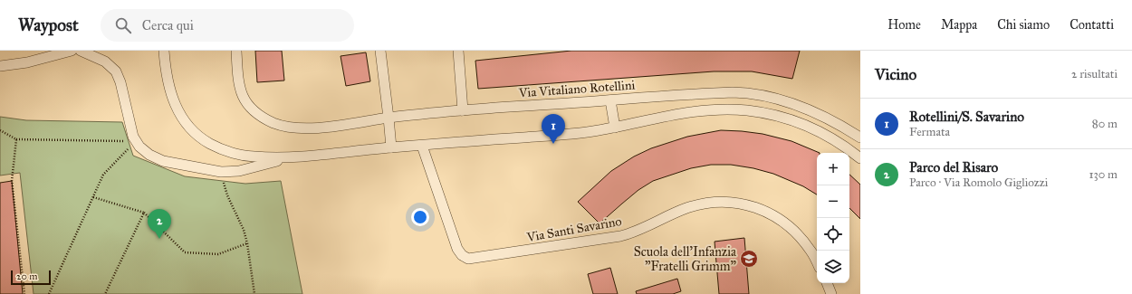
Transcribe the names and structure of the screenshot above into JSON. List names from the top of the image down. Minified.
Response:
{"streets":{"street":["Via Vitaliano Rotellini","Via Santi Savarino"]},"places":{"school or university":["Scuola dell'Infanzia \"Fratelli Grimm\""]},"scale_bar":"20 m","page":{"header":"Waypost","search":"Cerca qui","nav":["Home","Mappa","Chi siamo","Contatti"],"heading":["Vicino","2 risultati"],"list":[{"mark":"1","name":"Rotellini/S. Savarino","note":"Fermata","value":"80 m"},{"mark":"2","name":"Parco del Risaro","note":"Parco · Via Romolo Gigliozzi","value":"130 m"}],"pins":["1","2"],"map_buttons":["+","−"],"scale":"20 m"}}
